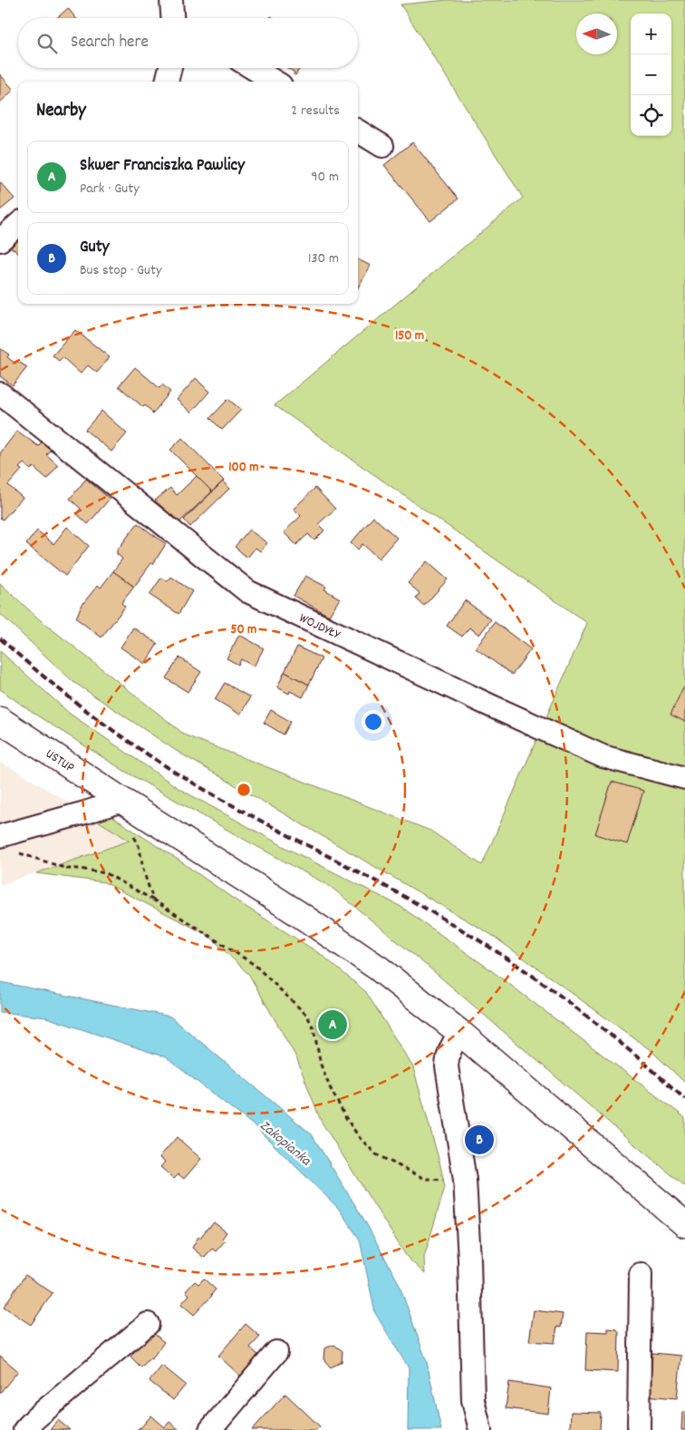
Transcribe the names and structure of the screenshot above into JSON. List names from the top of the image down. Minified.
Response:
{"streets":{"main road":["USTUP"],"street":["WOJDYŁY"]},"water":["Zakopianka"],"north":"left","page":{"map_buttons":["+","−"],"search":"Search here","heading":["Nearby","2 results"],"list":[{"mark":"A","name":"Skwer Franciszka Pawlicy","note":"Park · Guty","value":"90 m"},{"mark":"B","name":"Guty","note":"Bus stop · Guty","value":"130 m"}],"pins":["A","B"]},"rings":["150 m","100 m","50 m"]}
